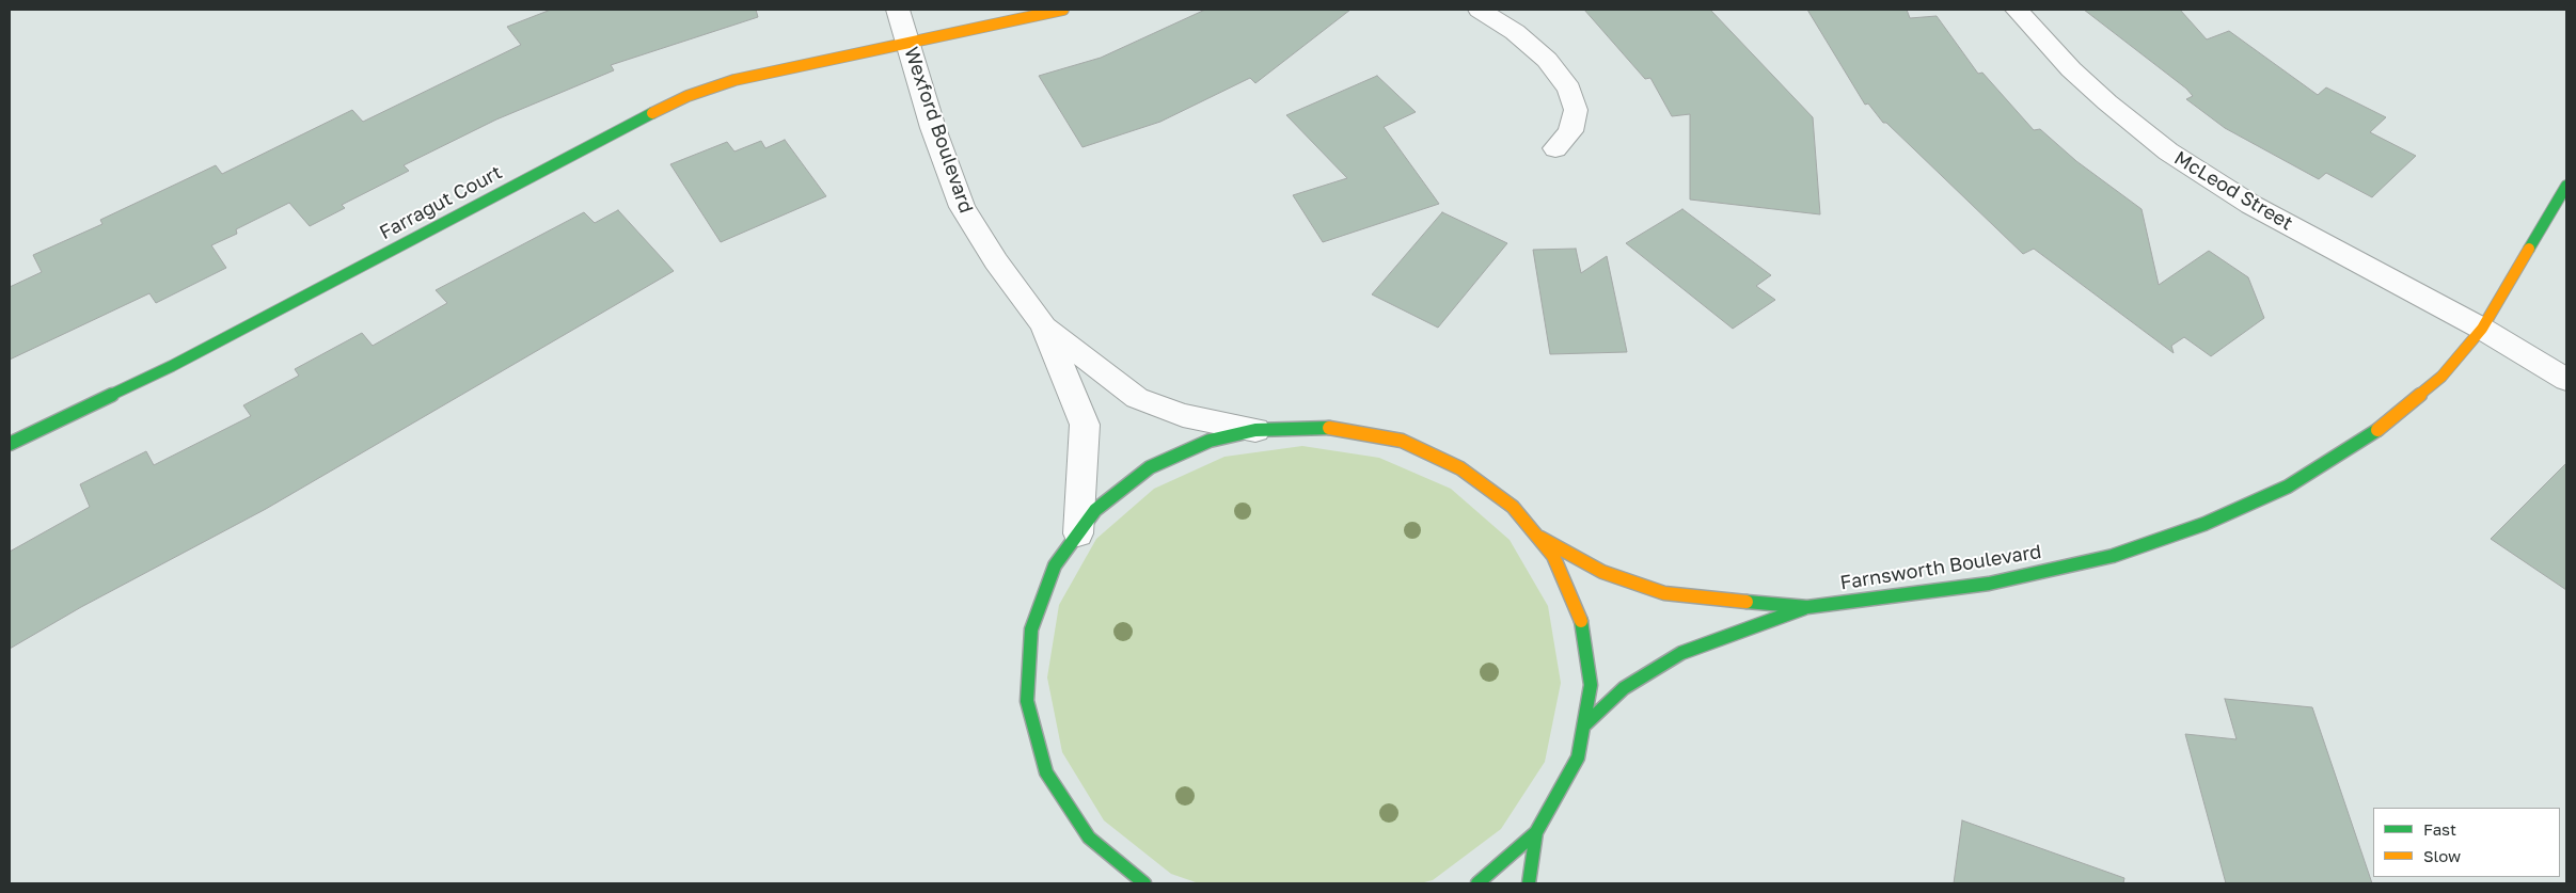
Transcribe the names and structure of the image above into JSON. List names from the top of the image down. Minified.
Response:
{"streets":{"street":["Wexford Boulevard","McLeod Street","Farragut Court","Farnsworth Boulevard"]},"crossings":[["Wexford Boulevard","Farragut Court"],["McLeod Street","Farnsworth Boulevard"]],"legend":["Fast","Slow"]}
